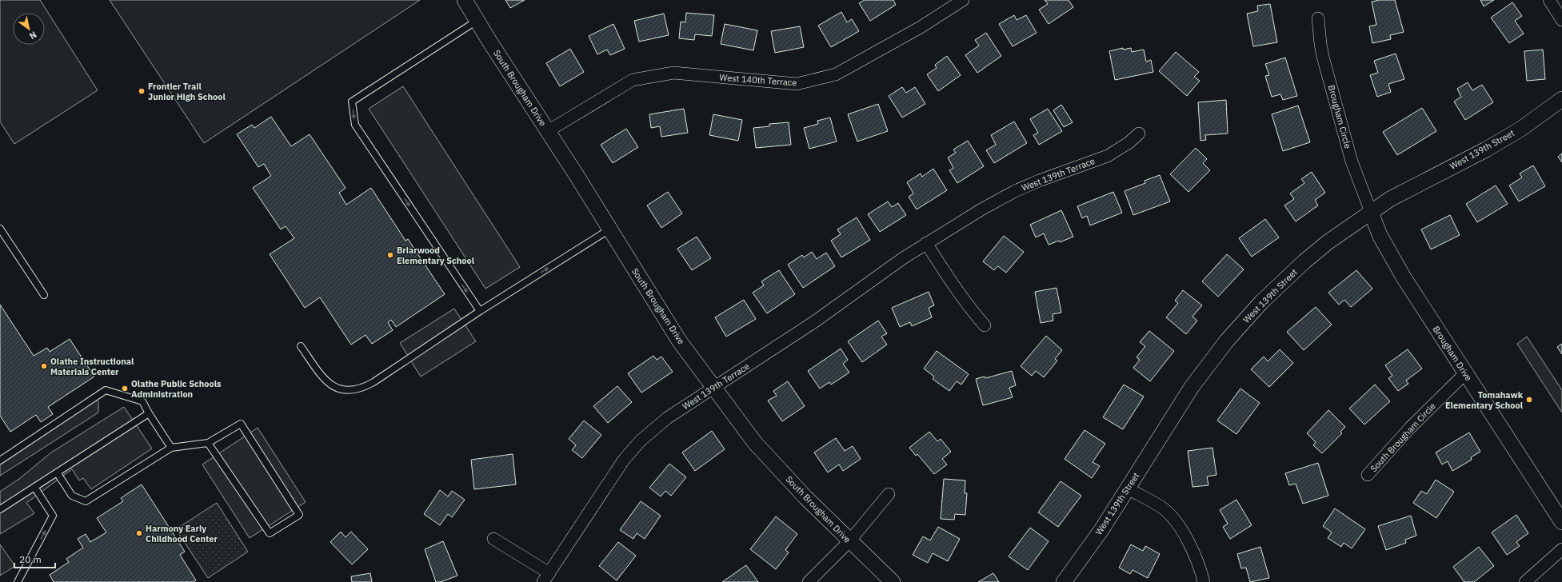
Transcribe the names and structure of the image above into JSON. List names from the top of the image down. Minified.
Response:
{"streets":{"street":["West 140th Terrace","South Brougham Drive","Brougham Circle","West 139th Street","West 139th Terrace","Brougham Drive","South Brougham Circle"]},"crossings":[["West 140th Terrace","South Brougham Drive"],["South Brougham Drive","West 139th Terrace"],["Brougham Circle","West 139th Street"],["Brougham Circle","Brougham Drive"],["West 139th Street","Brougham Drive"],["Brougham Drive","South Brougham Circle"]],"places":["Frontier Trail Junior High School","Briarwood Elementary School","Olathe Instructional Materials Center","Olathe Public Schools Administration","Tomahawk Elementary School","Harmony Early Childhood Center"],"scale_bar":"20 m","north":"bottom right"}
